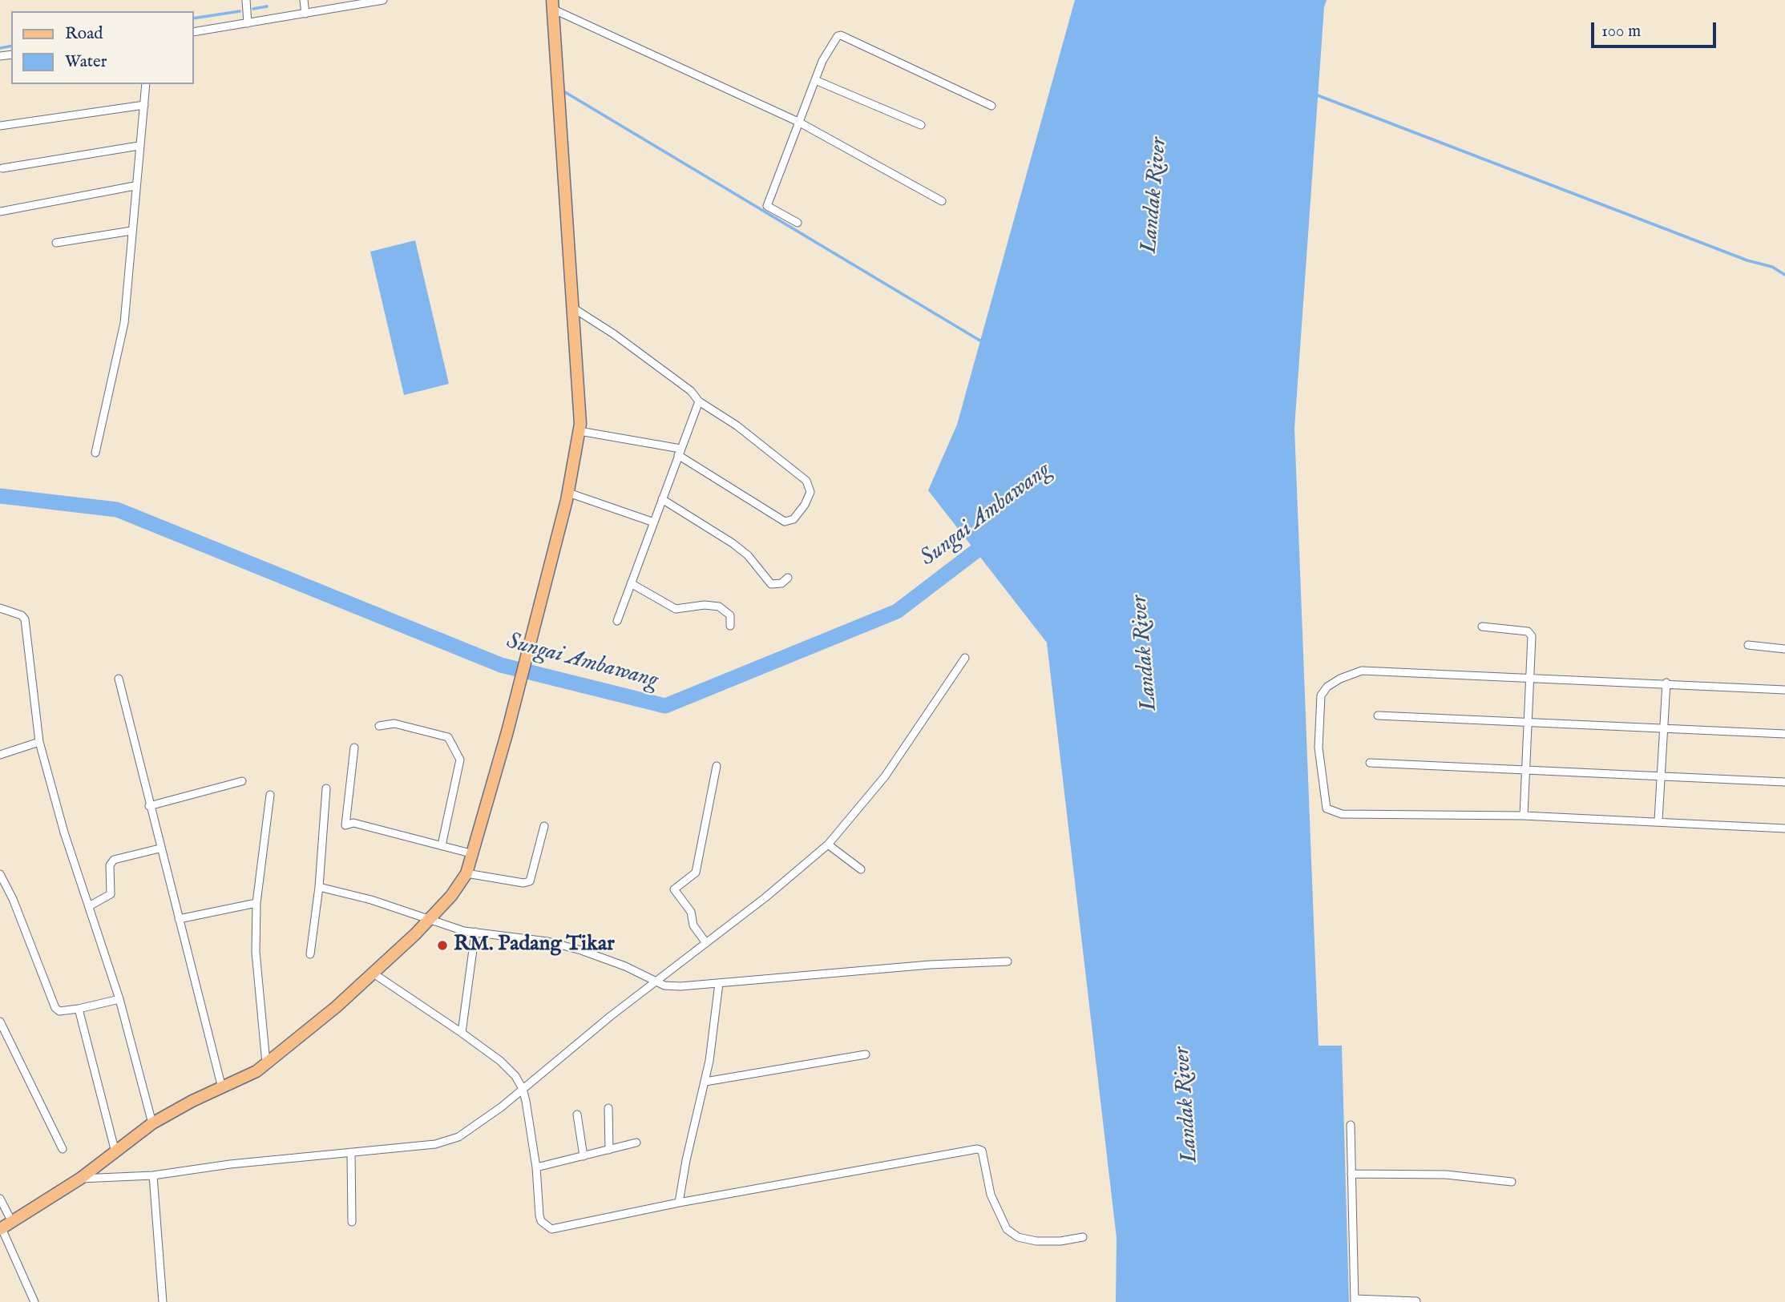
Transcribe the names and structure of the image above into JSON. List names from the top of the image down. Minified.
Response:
{"water":["Landak River","Sungai Ambawang"],"places":["RM. Padang Tikar"],"legend":["Road","Water"],"scale_bar":"100 m"}
